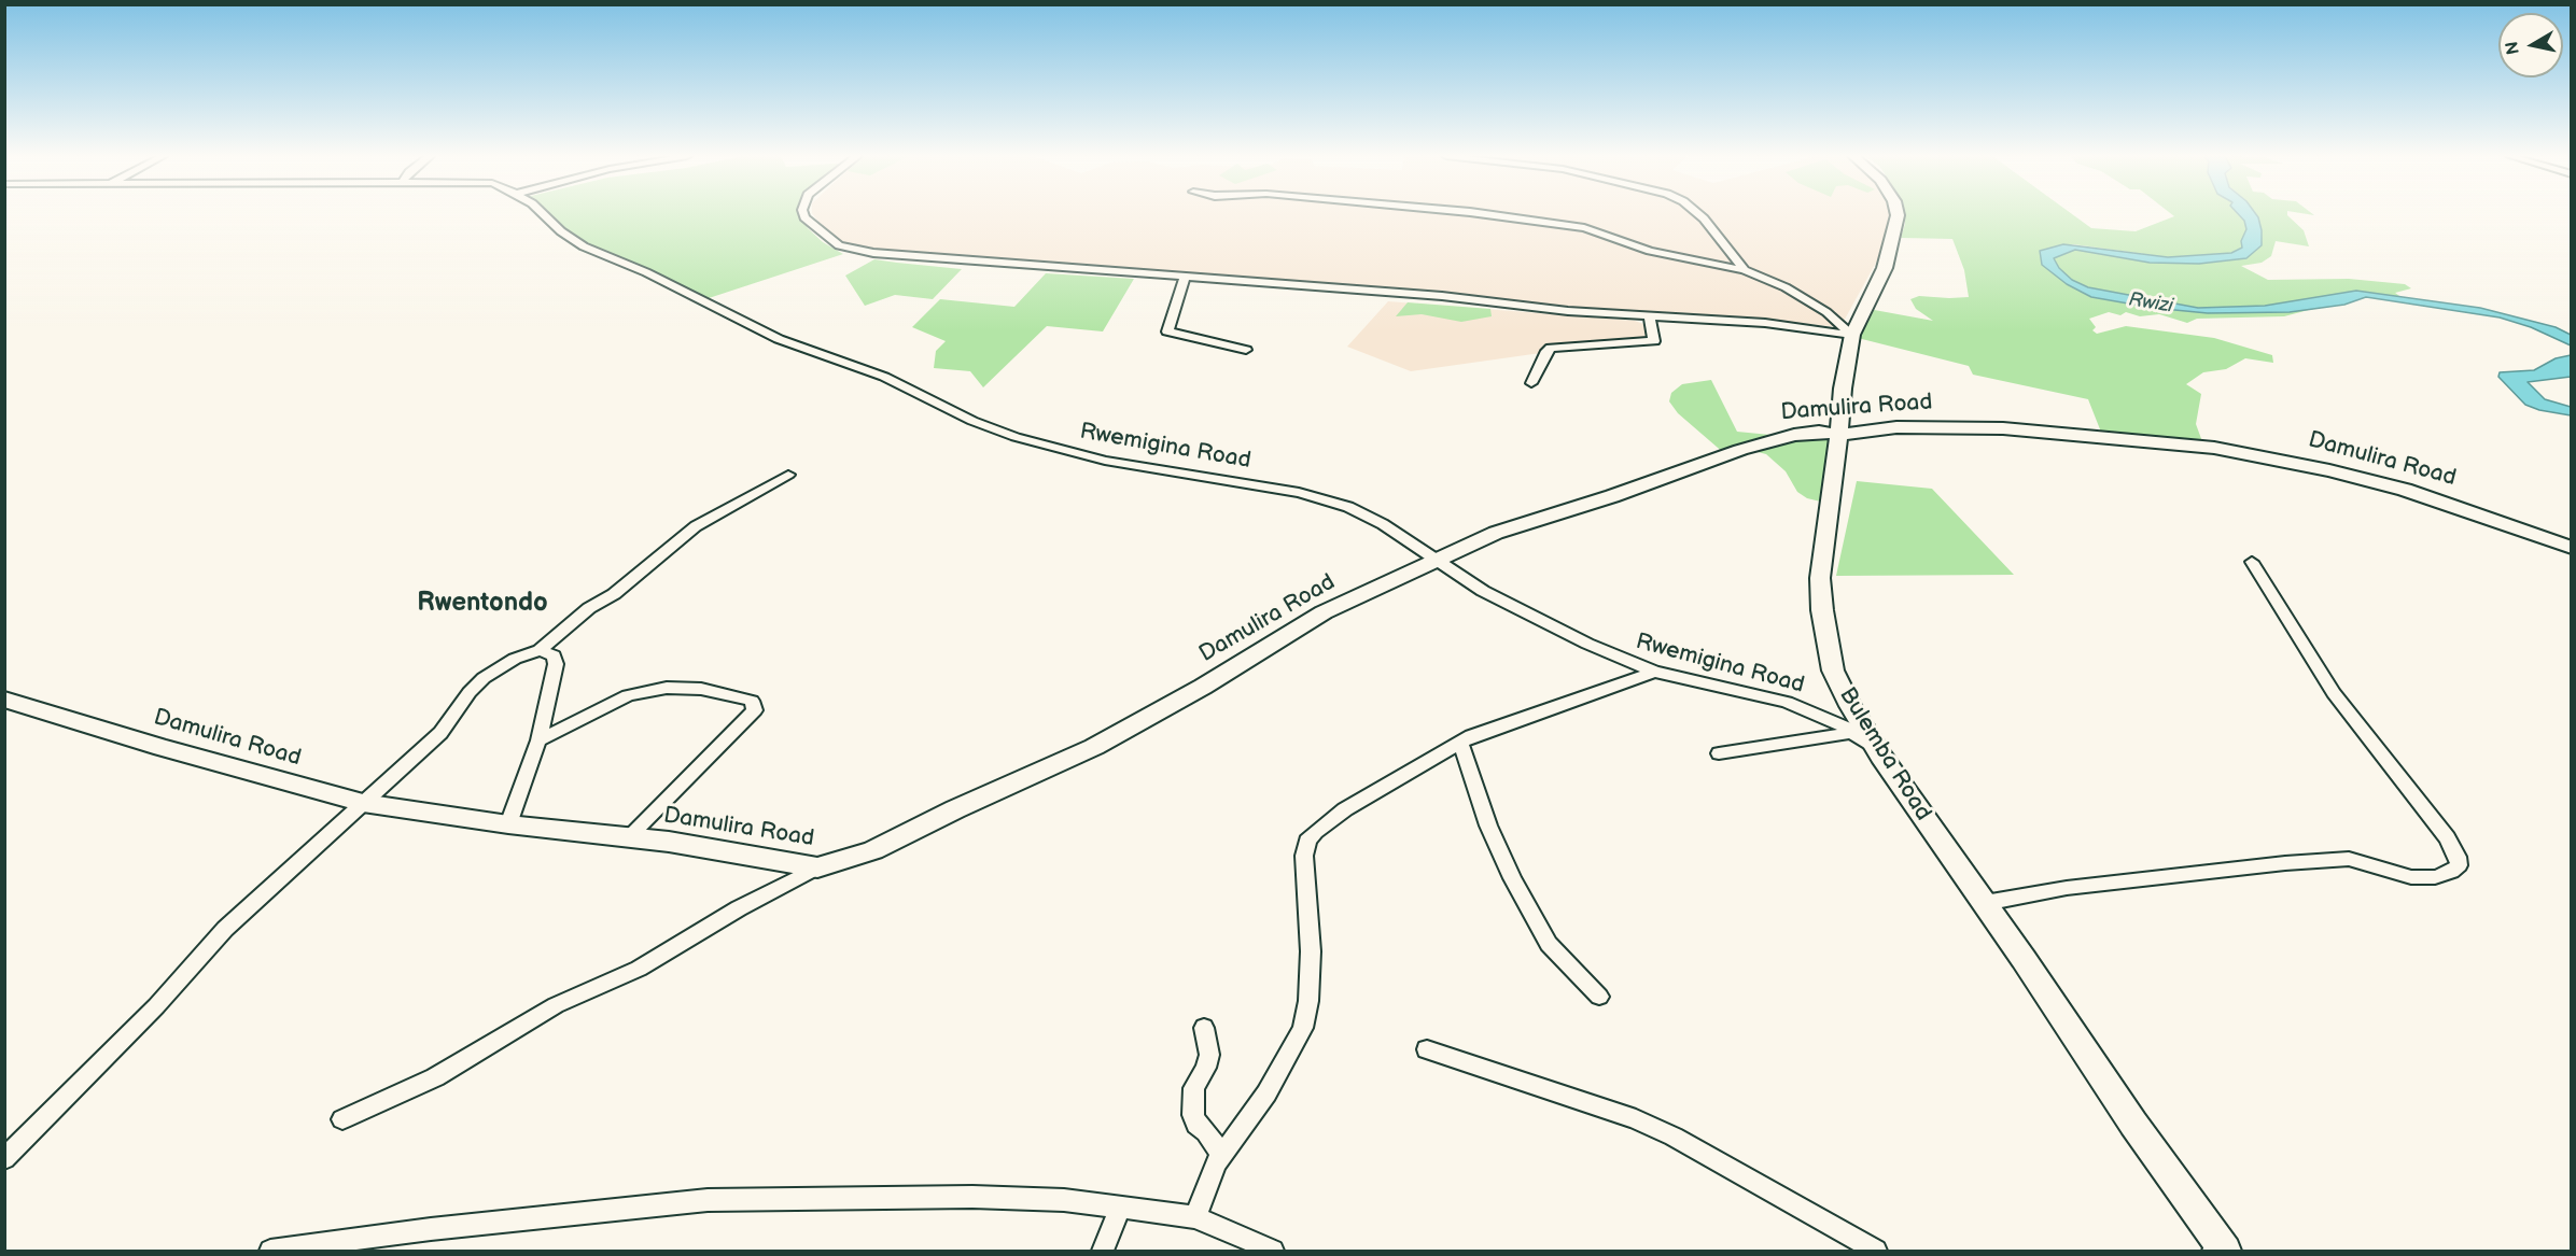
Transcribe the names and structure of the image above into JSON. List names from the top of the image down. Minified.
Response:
{"streets":{"street":["Damulira Road","Rwemigina Road","Bulemba Road"]},"crossings":[["Damulira Road","Rwemigina Road"],["Damulira Road","Bulemba Road"],["Rwemigina Road","Bulemba Road"]],"districts":["Rwentondo"],"water":["Rwizi"],"north":"left"}
